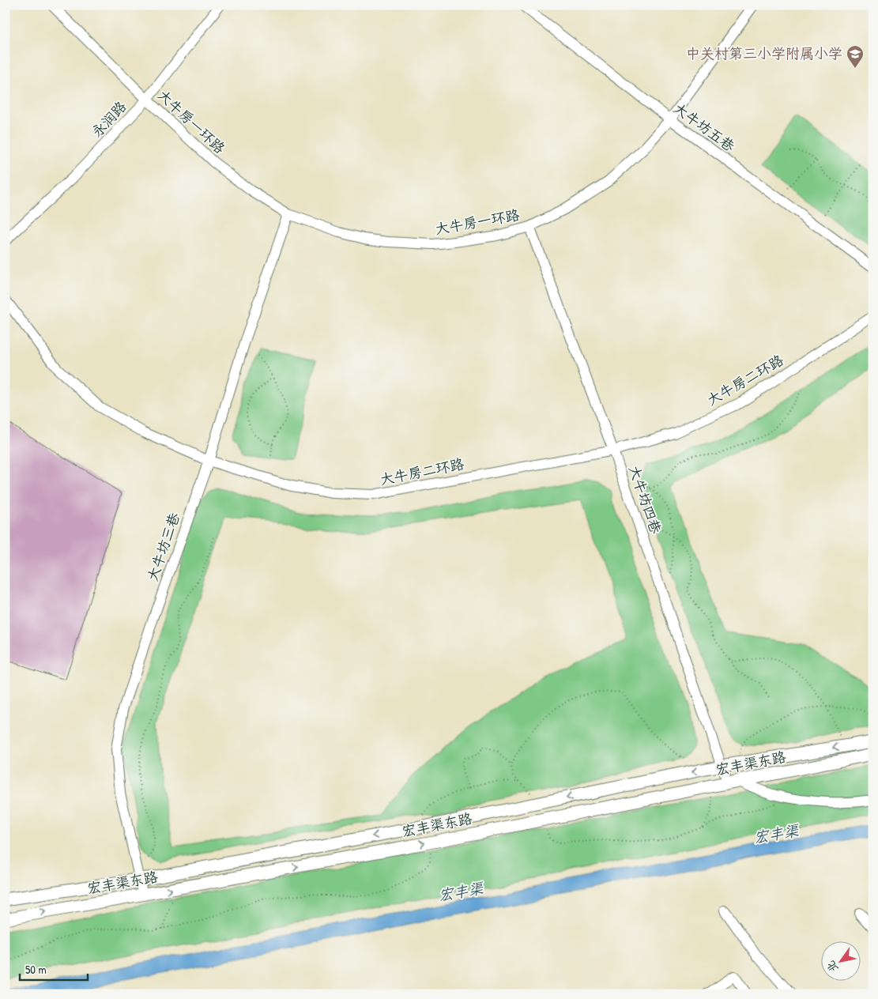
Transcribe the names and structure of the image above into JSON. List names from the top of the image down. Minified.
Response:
{"streets":{"main road":["宏丰渠东路"],"street":["永润路","大牛房一环路","大牛坊五巷","大牛房二环路","大牛坊四巷","大牛坊三巷"]},"crossings":[["永润路","大牛房一环路"],["大牛房一环路","大牛坊五巷"],["大牛房一环路","大牛坊四巷"],["大牛房一环路","大牛坊三巷"],["大牛房二环路","大牛坊四巷"],["大牛房二环路","大牛坊三巷"],["大牛坊四巷","宏丰渠东路"],["大牛坊三巷","宏丰渠东路"]],"water":["宏丰渠"],"places":{"school or university":["中关村第三小学附属小学"]},"scale_bar":"50 m","north":"bottom left"}
